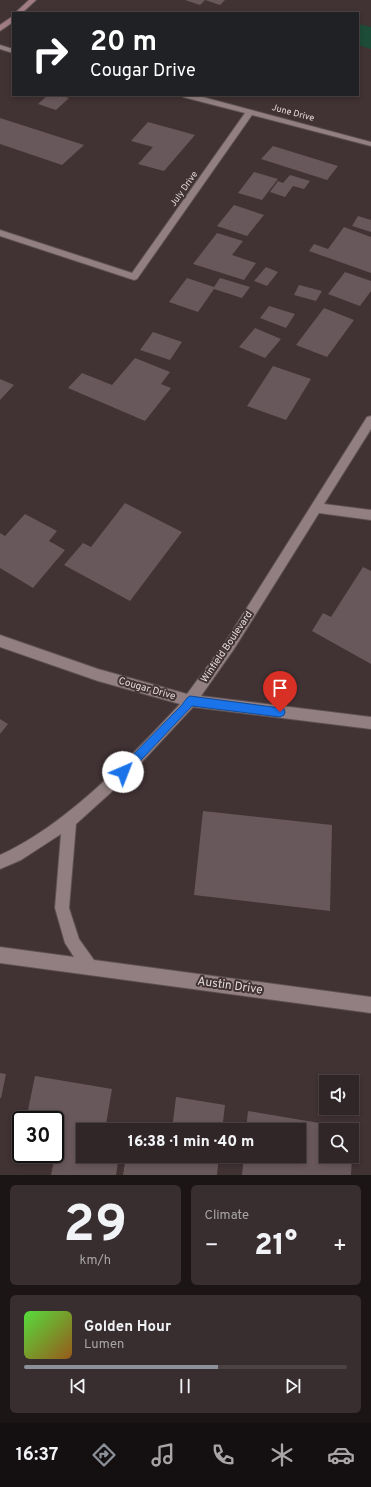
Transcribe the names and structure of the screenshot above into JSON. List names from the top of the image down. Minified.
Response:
{"streets":{"street":["June Drive","July Drive","Winfield Boulevard","Cougar Drive","Austin Drive"]},"crossings":[["June Drive","July Drive"],["Winfield Boulevard","Cougar Drive"]],"page":{"turn":["20 m","Cougar Drive"],"limit":"30","trip":"16:38 · 1 min · 40 m","tile":[["29","km/h"],"Climate"],"heat":["−","21°","+"],"song":["Golden Hour","Lumen"],"tabs":"16:37"}}
